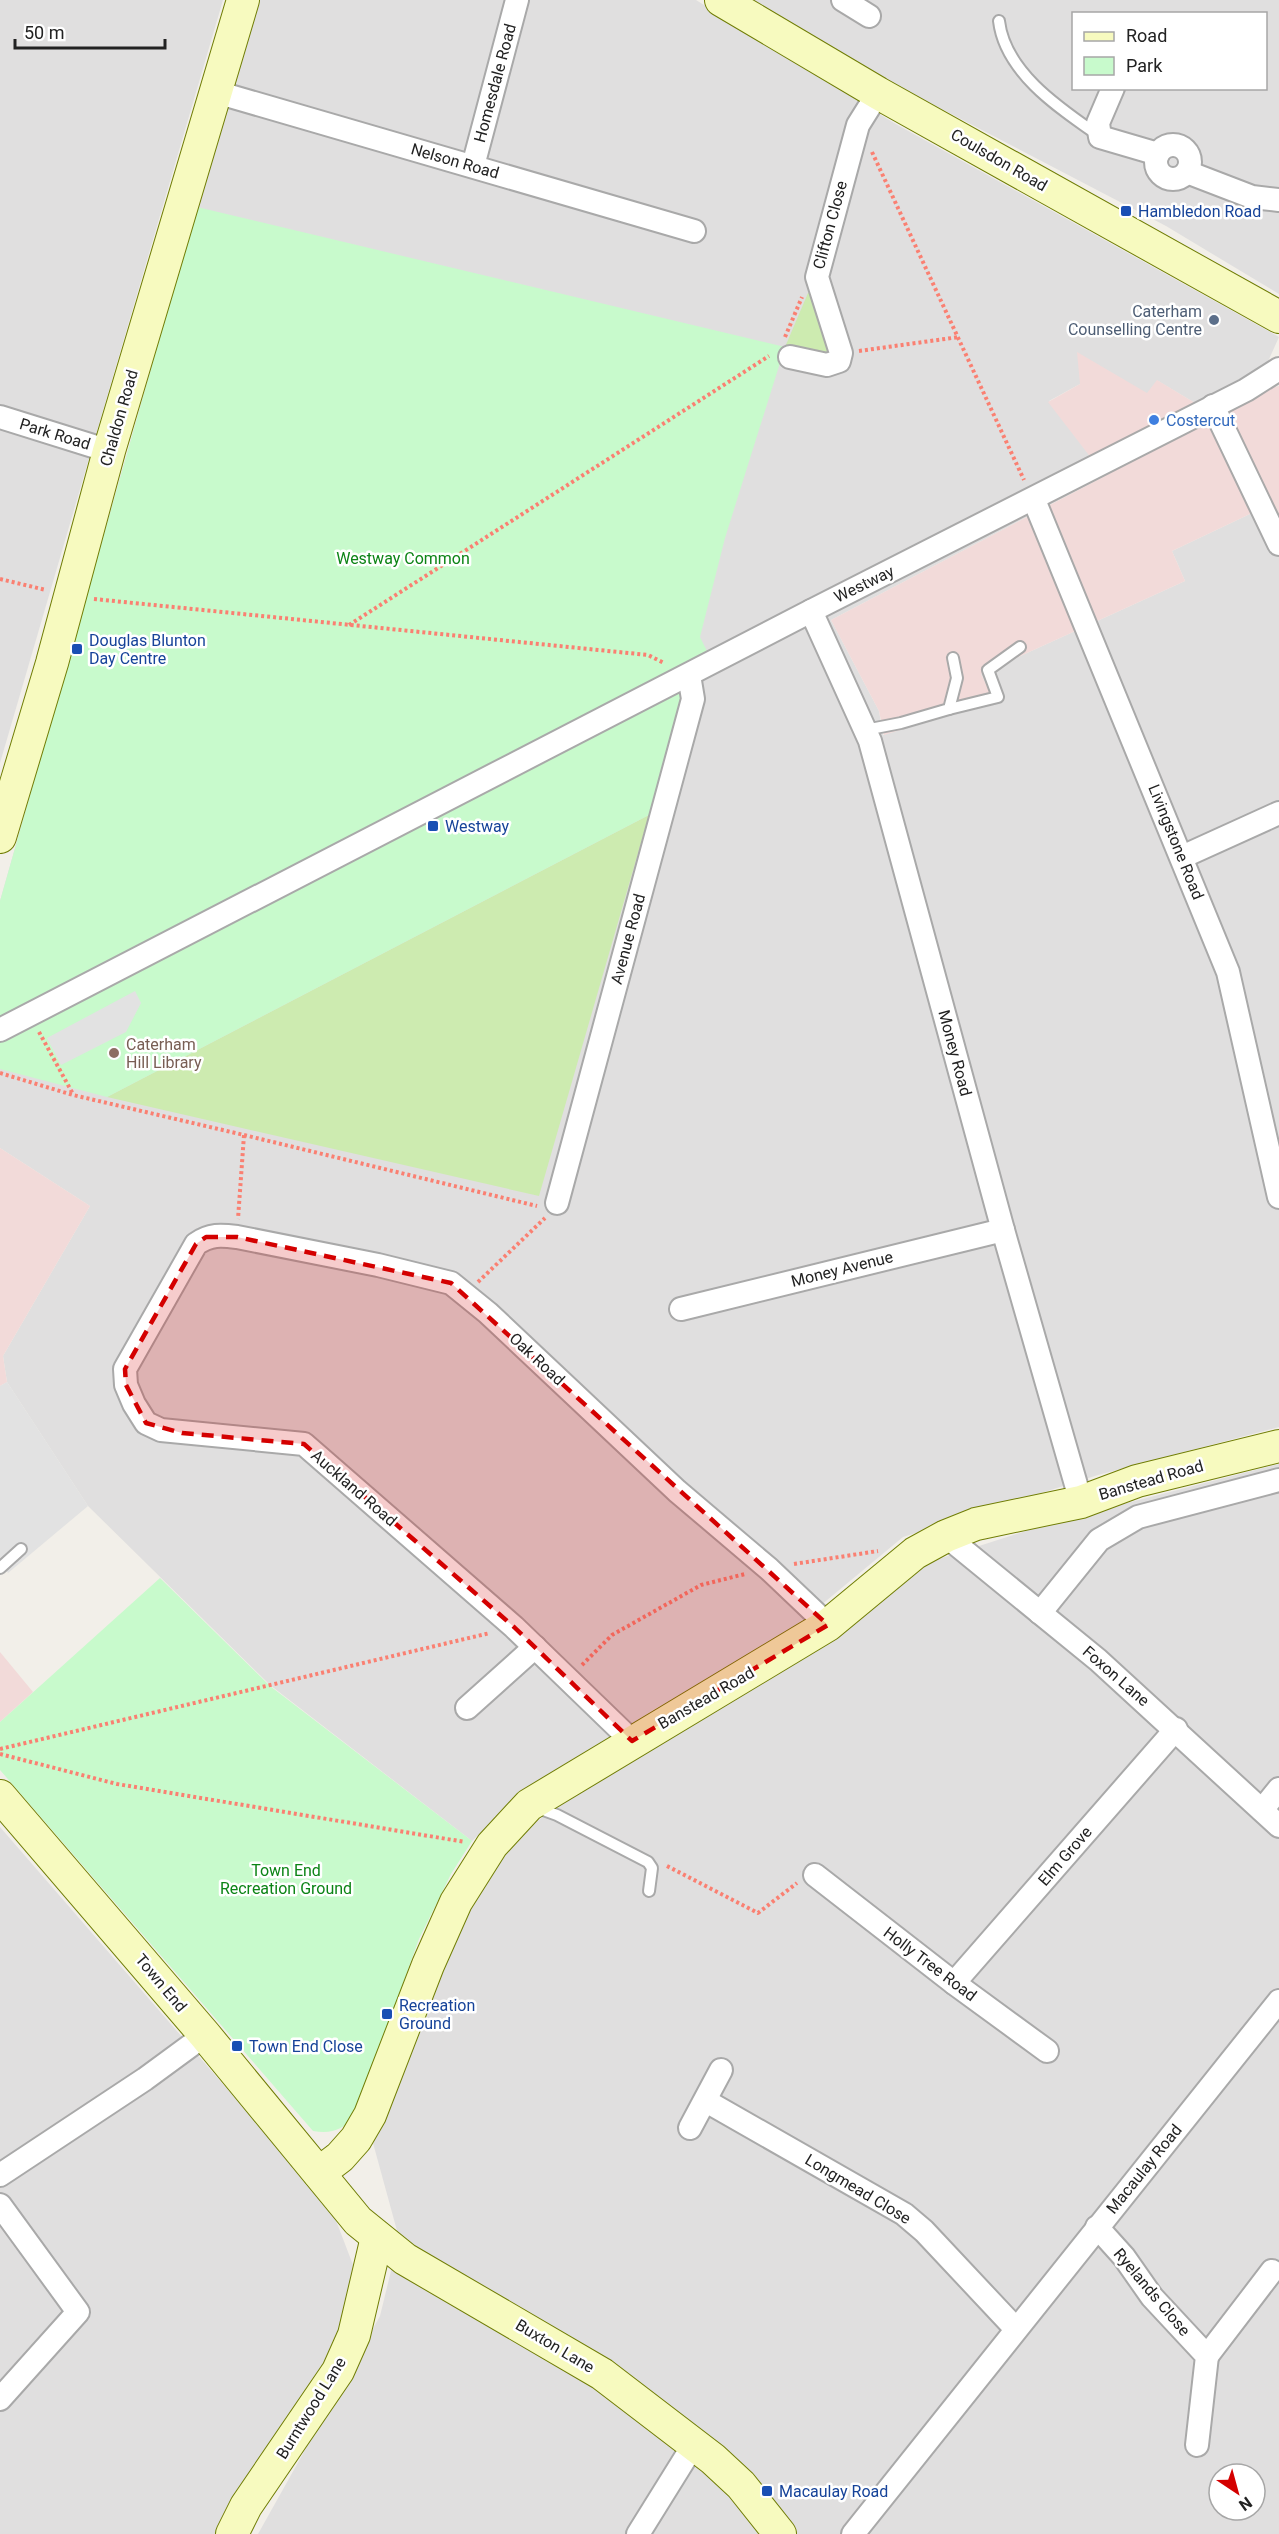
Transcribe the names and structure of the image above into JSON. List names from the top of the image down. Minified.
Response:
{"streets":{"main road":["Coulsdon Road","Chaldon Road","Banstead Road","Town End","Buxton Lane","Burntwood Lane"],"street":["Homesdale Road","Nelson Road","Clifton Close","Park Road","Westway","Livingstone Road","Avenue Road","Money Road","Money Avenue","Oak Road","Auckland Road","Foxon Lane","Elm Grove","Holly Tree Road","Macaulay Road","Longmead Close","Ryelands Close"]},"crossings":[["Homesdale Road","Nelson Road"],["Coulsdon Road","Clifton Close"],["Nelson Road","Chaldon Road"],["Chaldon Road","Park Road"],["Westway","Livingstone Road"],["Westway","Avenue Road"],["Westway","Money Road"],["Money Road","Money Avenue"],["Money Road","Banstead Road"],["Oak Road","Banstead Road"],["Oak Road","Auckland Road"],["Banstead Road","Auckland Road"],["Banstead Road","Foxon Lane"],["Banstead Road","Town End"],["Banstead Road","Buxton Lane"],["Foxon Lane","Elm Grove"],["Elm Grove","Holly Tree Road"],["Town End","Buxton Lane"],["Macaulay Road","Longmead Close"],["Macaulay Road","Ryelands Close"],["Buxton Lane","Burntwood Lane"]],"parks":["Westway Common","Town End Recreation Ground"],"places":{"transit":["Hambledon Road","Douglas Blunton Day Centre","Westway","Recreation Ground","Town End Close","Macaulay Road"],"other":["Caterham Counselling Centre","Costercut","Caterham Hill Library"]},"legend":["Road","Park"],"scale_bar":"50 m","north":"bottom right"}
